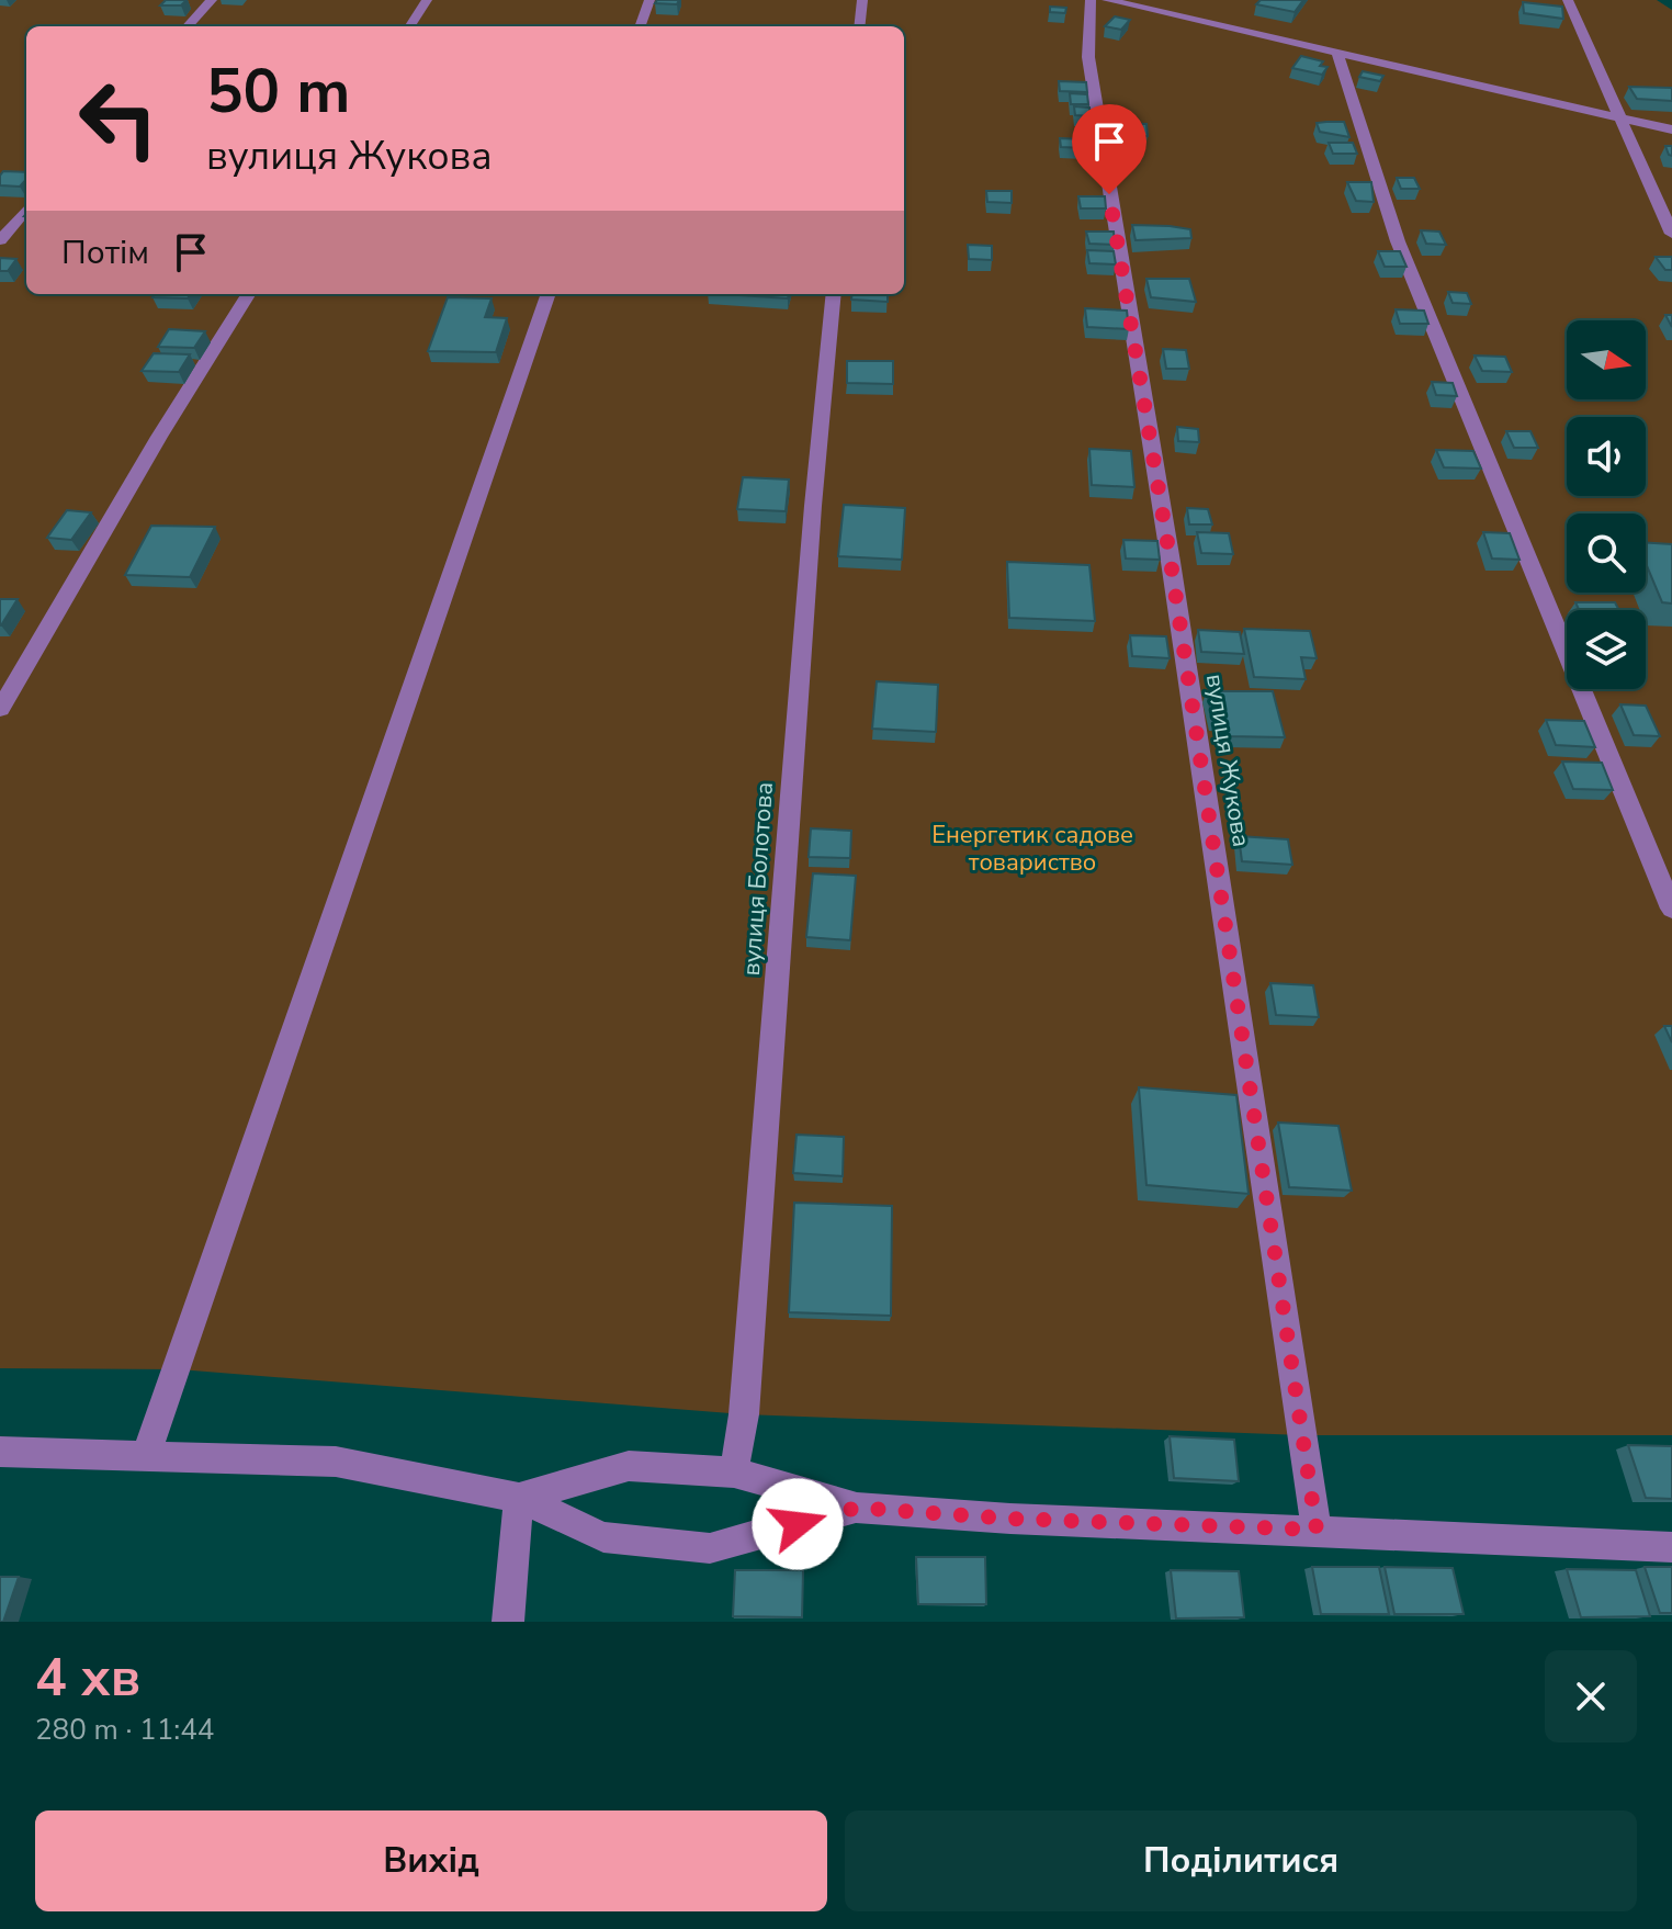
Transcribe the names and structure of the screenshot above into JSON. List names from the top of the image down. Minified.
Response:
{"streets":{"street":["вулиця Жукова","вулиця Болотова"]},"parks":["Енергетик садове товариство"],"north":"right","page":{"turn":["50 m","вулиця Жукова"],"then":"Потім","heading":["4 хв","280 m · 11:44"],"buttons":["Вихід","Поділитися"]}}
